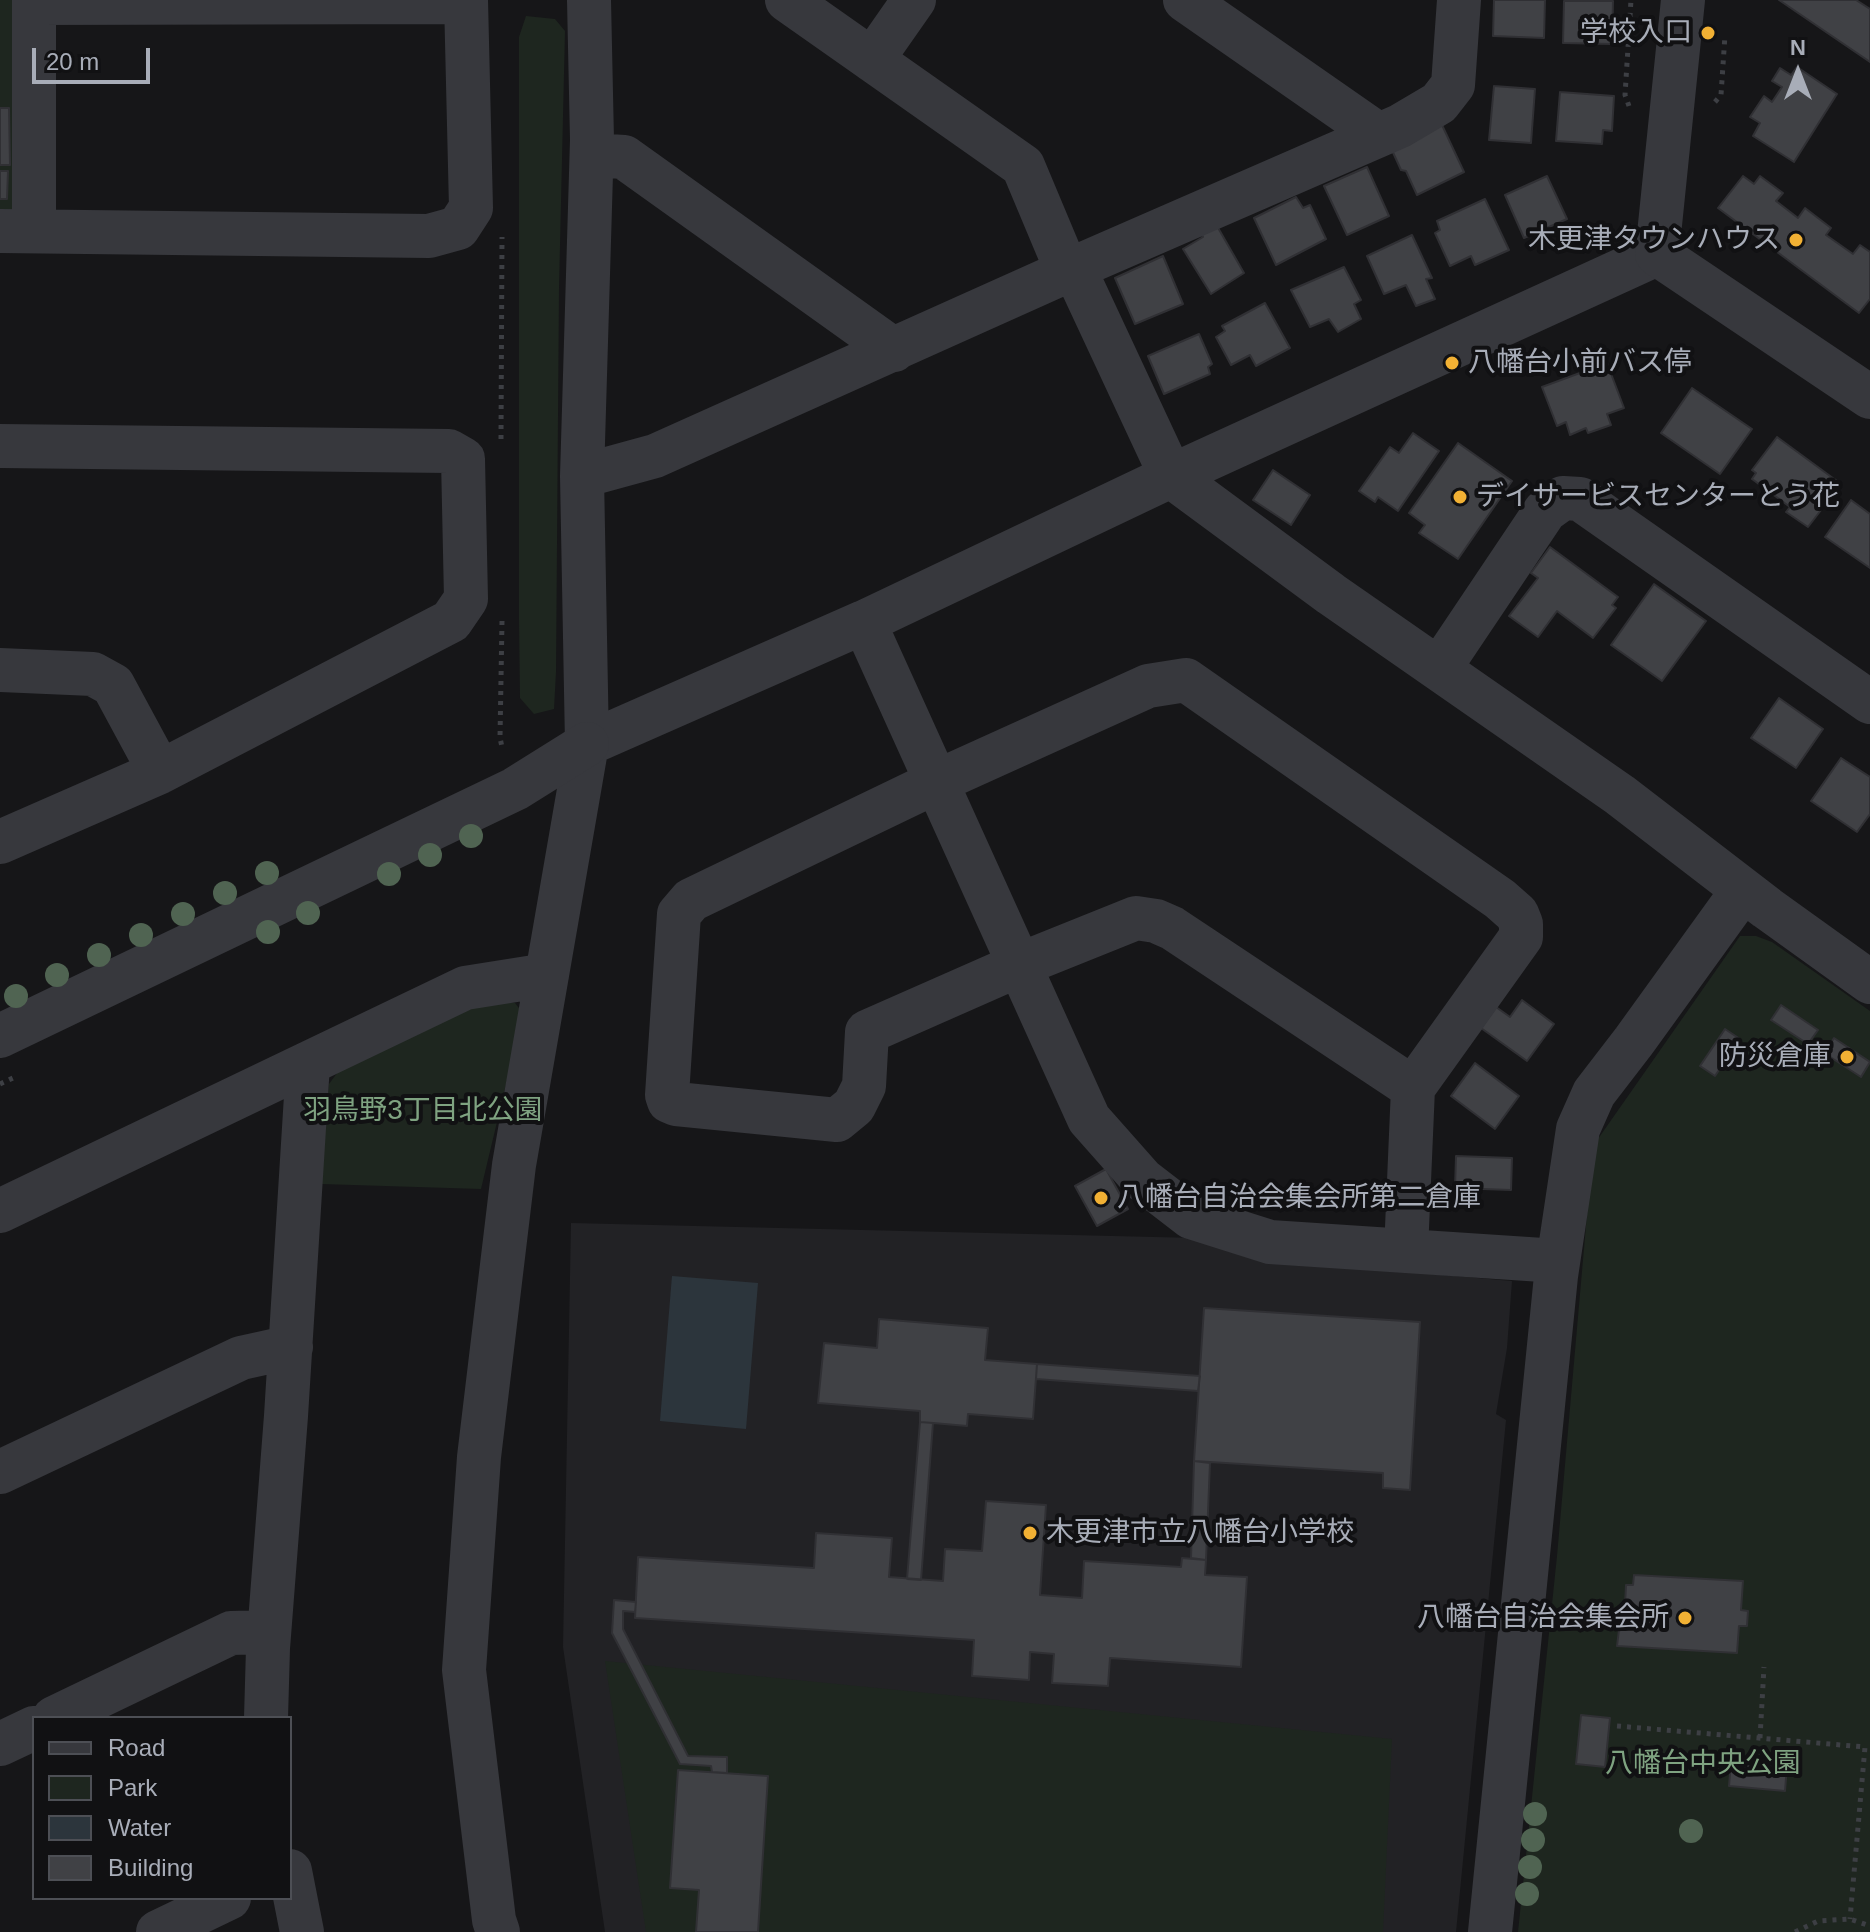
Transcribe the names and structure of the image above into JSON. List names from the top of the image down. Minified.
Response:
{"parks":["羽鳥野3丁目北公園","八幡台中央公園"],"places":["学校入口","木更津タウンハウス","八幡台小前バス停","デイサービスセンターとう花","防災倉庫","八幡台自治会集会所第二倉庫","木更津市立八幡台小学校","八幡台自治会集会所"],"legend":["Road","Park","Water","Building"],"scale_bar":"20 m","north":"top"}
